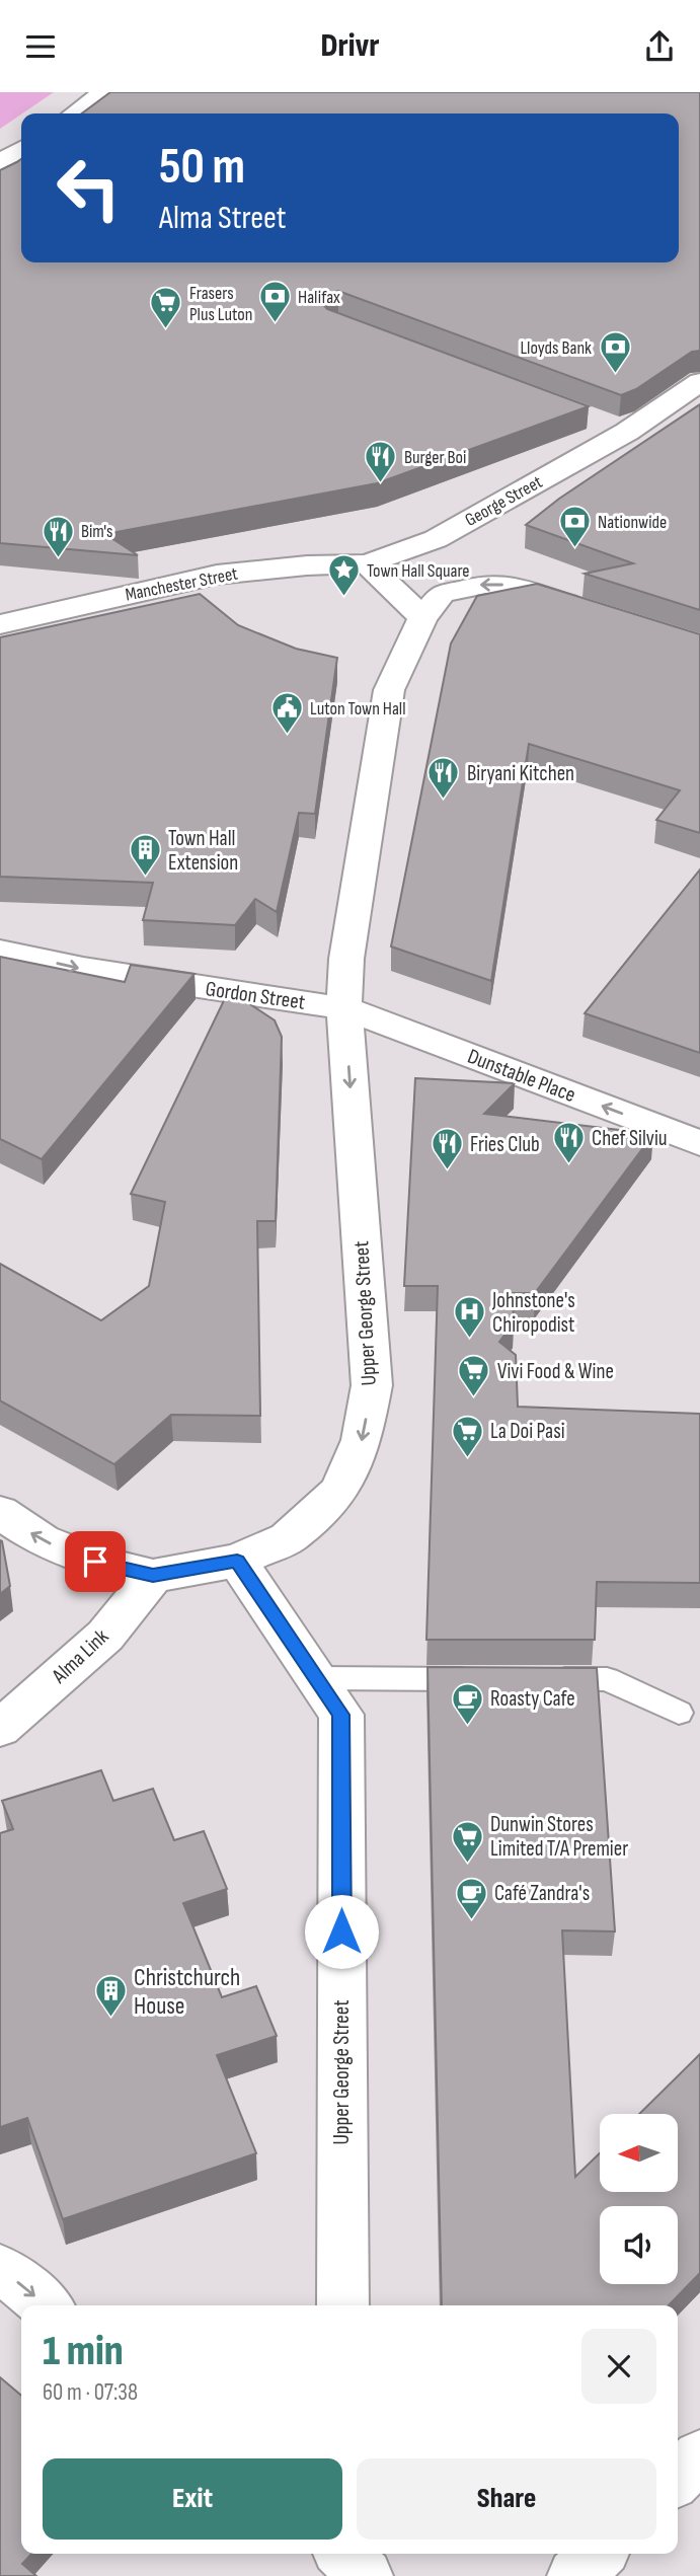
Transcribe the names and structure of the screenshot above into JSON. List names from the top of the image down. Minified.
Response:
{"streets":{"main road":["George Street","Manchester Street","Gordon Street","Dunstable Place","Upper George Street","Alma Link"]},"crossings":[["George Street","Manchester Street"],["Gordon Street","Dunstable Place"],["Gordon Street","Upper George Street"],["Dunstable Place","Upper George Street"]],"one_way":["Gordon Street","Dunstable Place"],"places":{"bank":["Halifax","Lloyds Bank","Nationwide"],"supermarket":["Frasers Plus Luton","Vivi Food & Wine","La Doi Pasi","Dunwin Stores Limited T/A Premier"],"restaurant":["Burger Boi","Bim's","Biryani Kitchen","Chef Silviu","Fries Club"],"place":["Town Hall Square"],"public building":["Luton Town Hall"],"building":["Town Hall Extension","Christchurch House"],"hospital":["Johnstone's Chiropodist"],"cafe":["Roasty Cafe","Café Zandra's"]},"north":"left","page":{"header":"Drivr","turn":["50 m","Alma Street"],"heading":["1 min","60 m · 07:38"],"buttons":["Exit","Share"]}}
